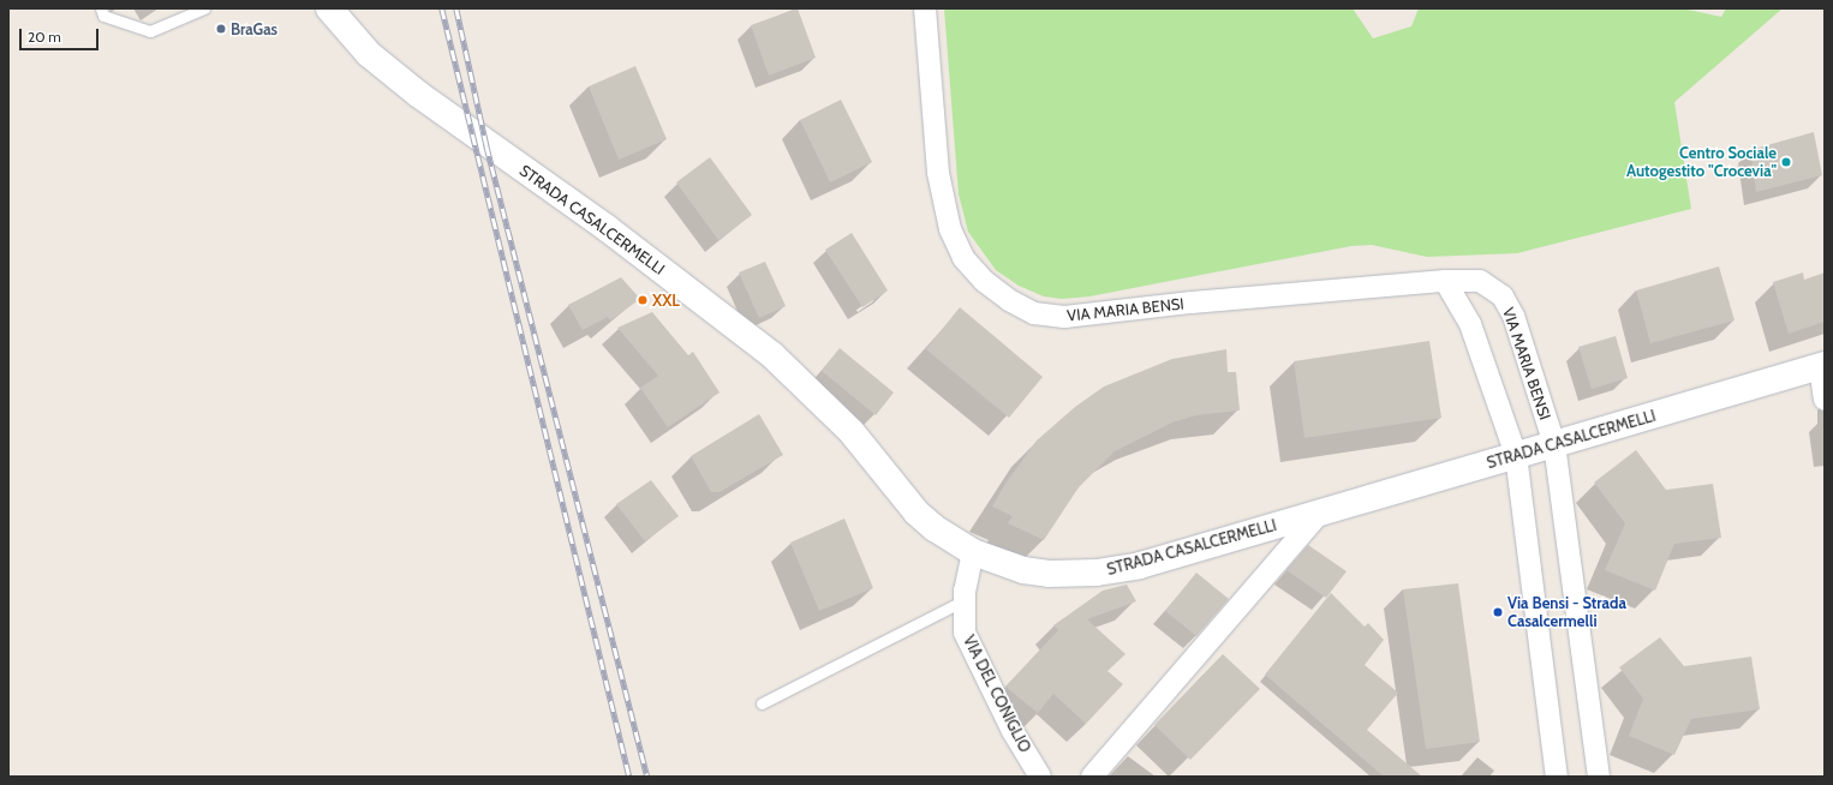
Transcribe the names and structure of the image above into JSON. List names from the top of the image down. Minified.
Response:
{"streets":{"main road":["STRADA CASALCERMELLI"],"street":["VIA MARIA BENSI","VIA DEL CONIGLIO"]},"crossings":[["STRADA CASALCERMELLI","VIA MARIA BENSI"],["STRADA CASALCERMELLI","VIA DEL CONIGLIO"]],"places":["BraGas","Centro Sociale Autogestito \"Crocevia\"","XXL","Via Bensi - Strada Casalcermelli"],"scale_bar":"20 m"}
